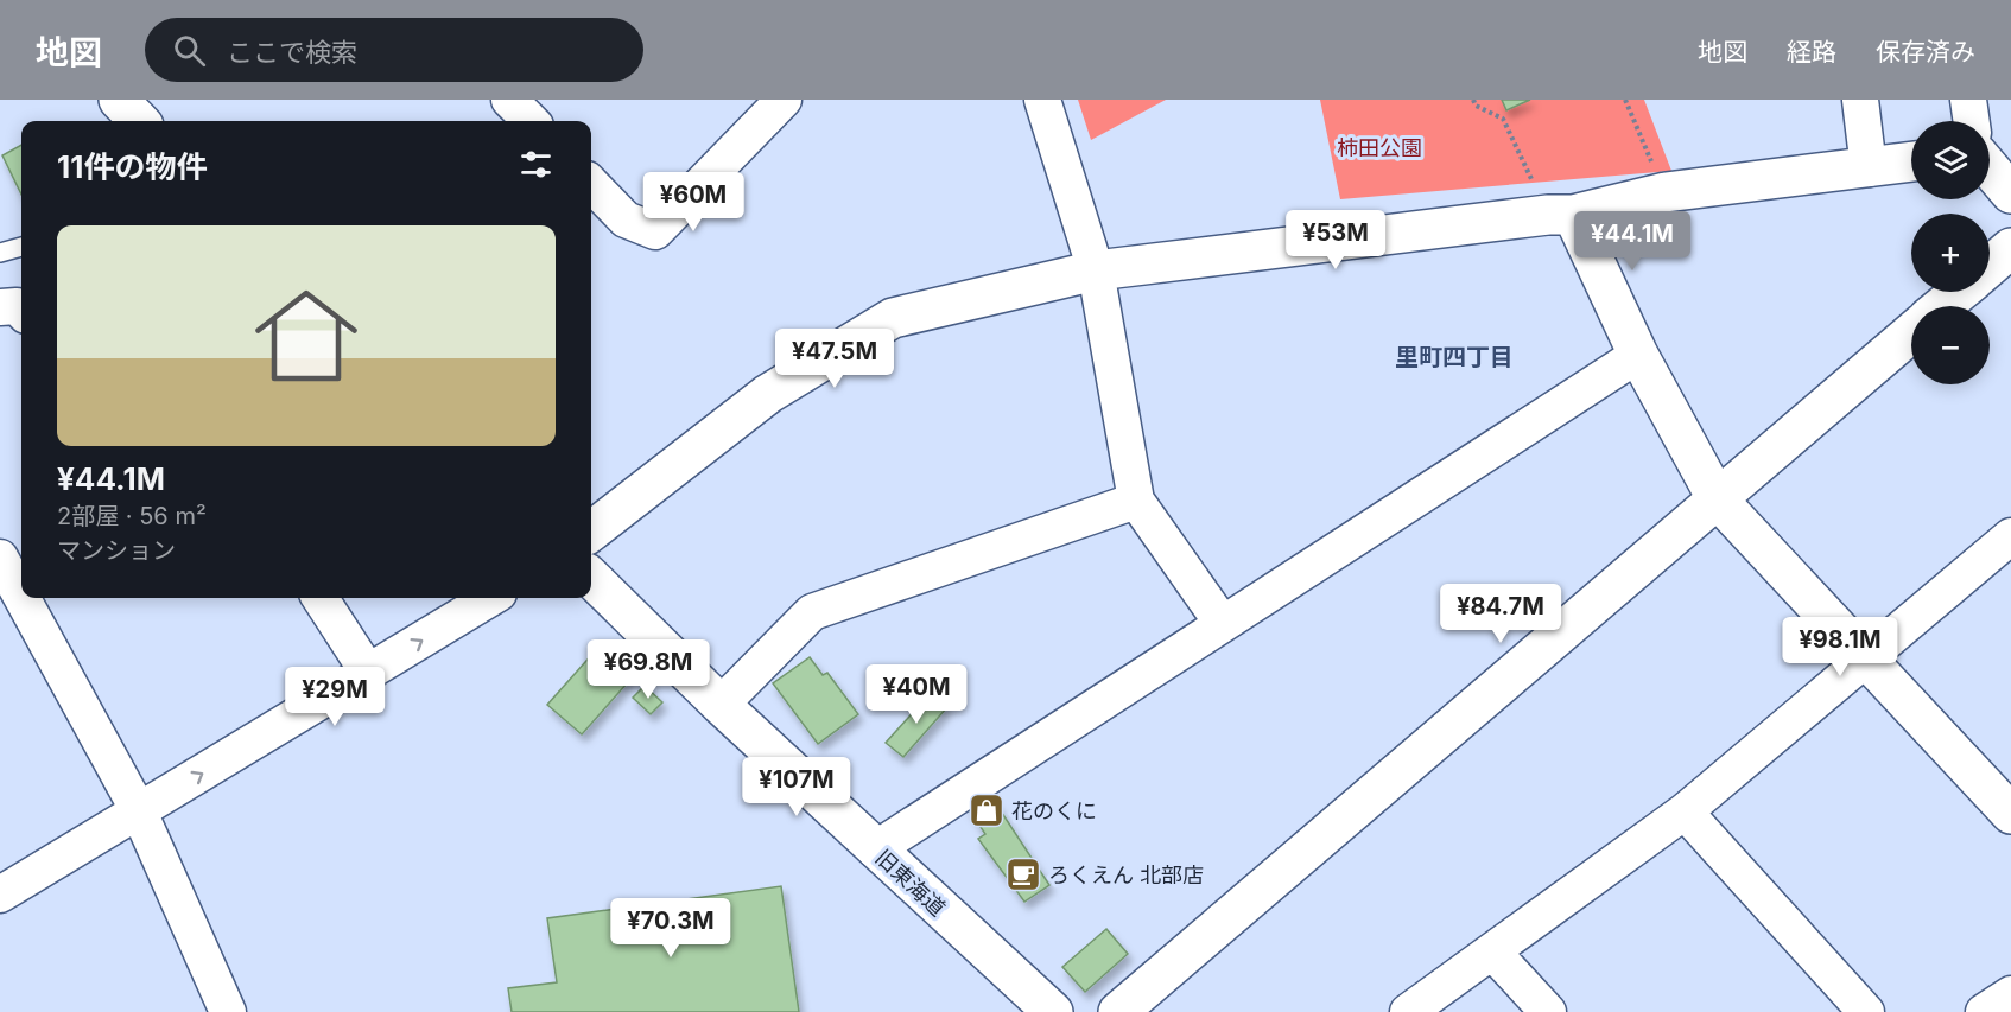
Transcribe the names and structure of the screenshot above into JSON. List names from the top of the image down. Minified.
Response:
{"streets":{"street":["旧東海道"]},"districts":["里町四丁目"],"parks":["柿田公園"],"places":{"shop":["花のくに"],"cafe":["ろくえん 北部店"]},"page":{"header":"地図","search":"ここで検索","nav":["地図","経路","保存済み"],"map_buttons":["+","−"],"heading":"11件の物件","price":["¥60M","¥53M","¥44.1M","¥47.5M","¥84.7M","¥98.1M","¥69.8M","¥40M","¥29M","¥107M","¥70.3M"],"list":[{"name":"¥44.1M","note":"2部屋 · 56 m² · マンション"}]}}
